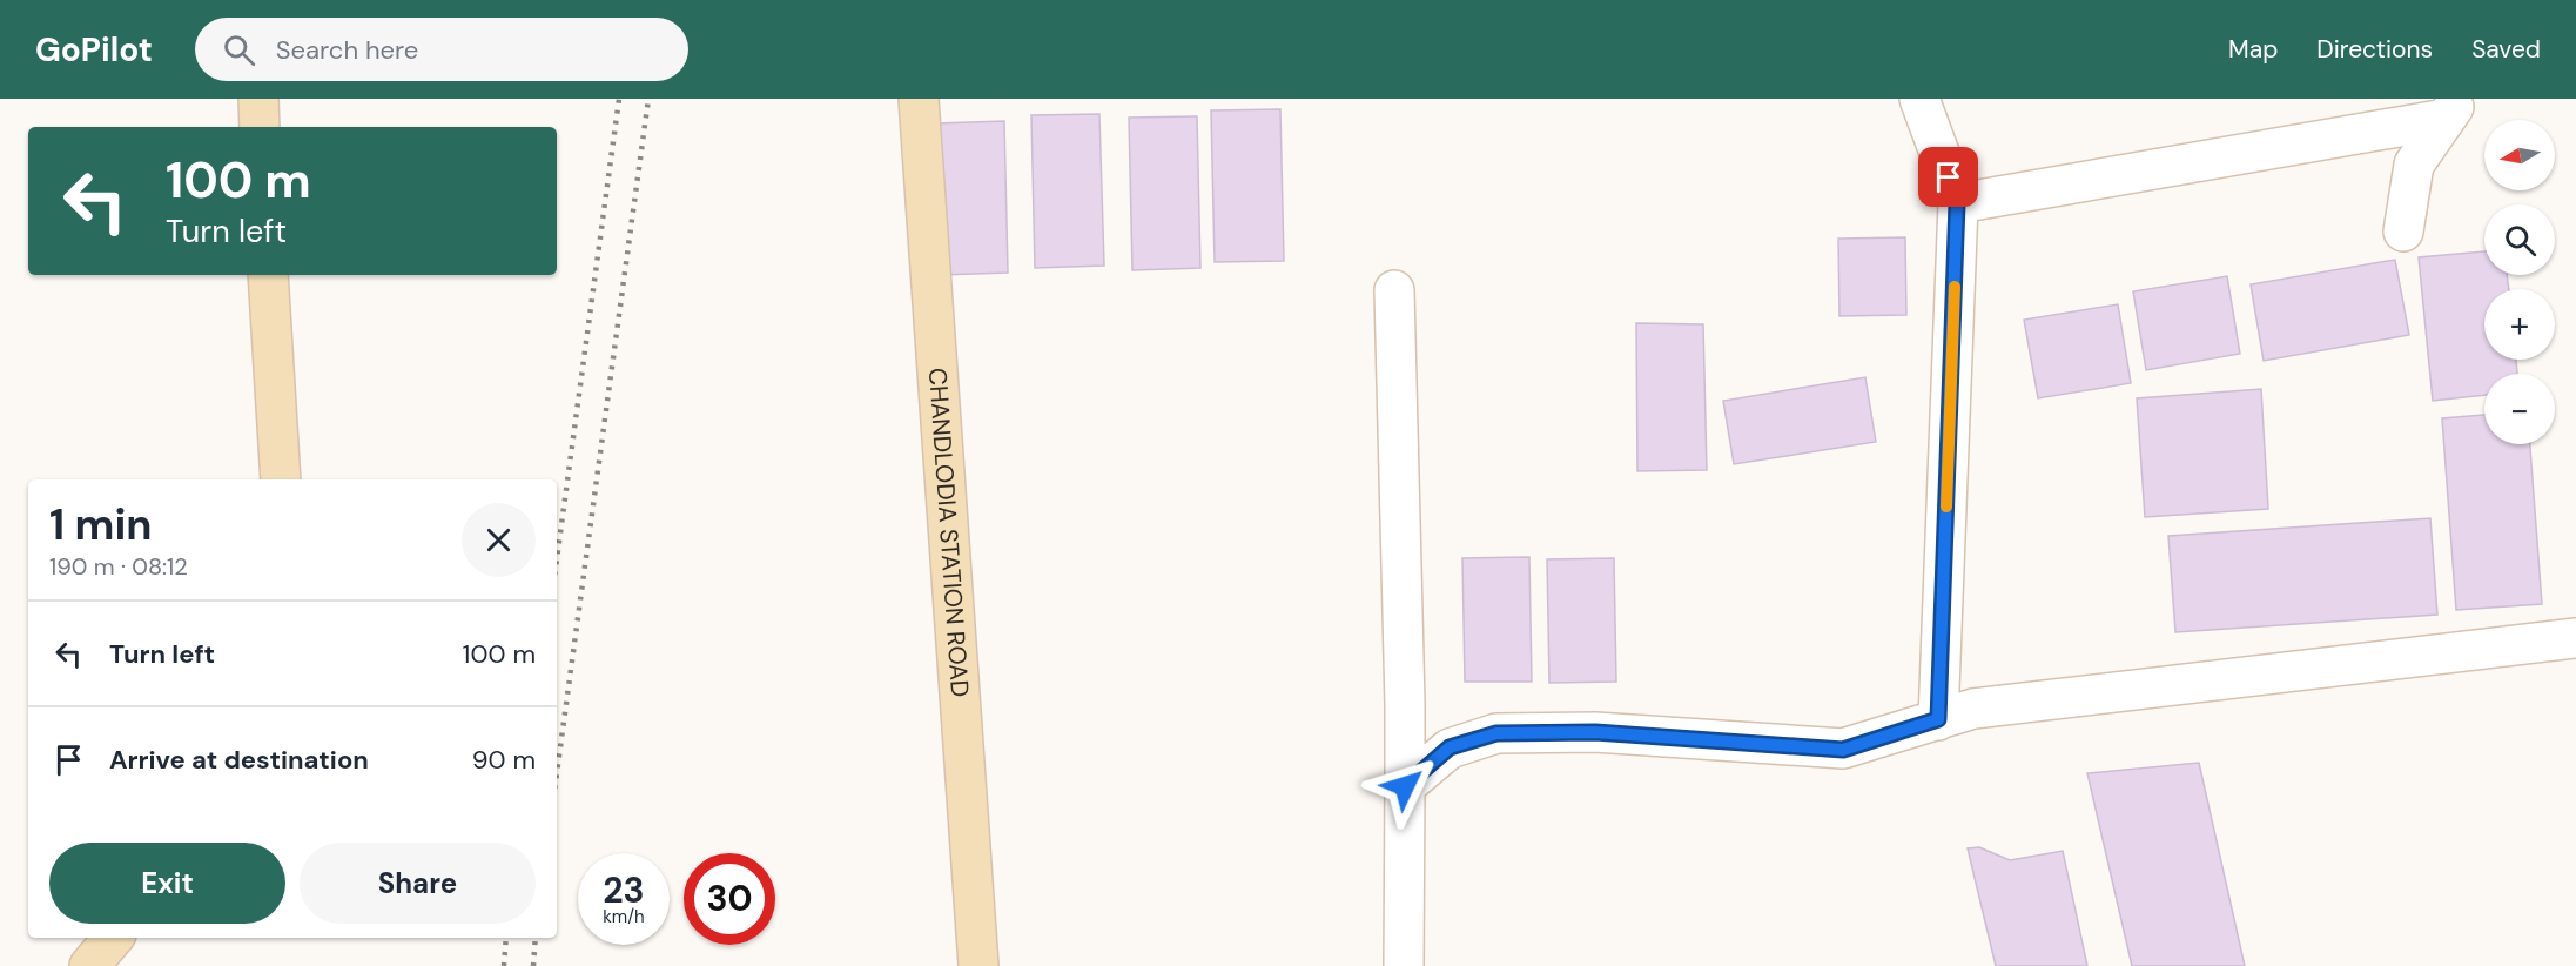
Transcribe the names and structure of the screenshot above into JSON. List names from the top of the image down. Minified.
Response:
{"streets":{"street":["CHANDLODIA STATION ROAD"]},"north":"left","page":{"header":"GoPilot","search":"Search here","nav":["Map","Directions","Saved"],"map_buttons":["+","−"],"turn":["100 m","Turn left"],"heading":["1 min","190 m · 08:12"],"list":[{"name":"Turn left","value":"100 m"},{"name":"Arrive at destination","value":"90 m"}],"buttons":["Exit","Share"],"speed":"23 km/h","limit":"30"}}
